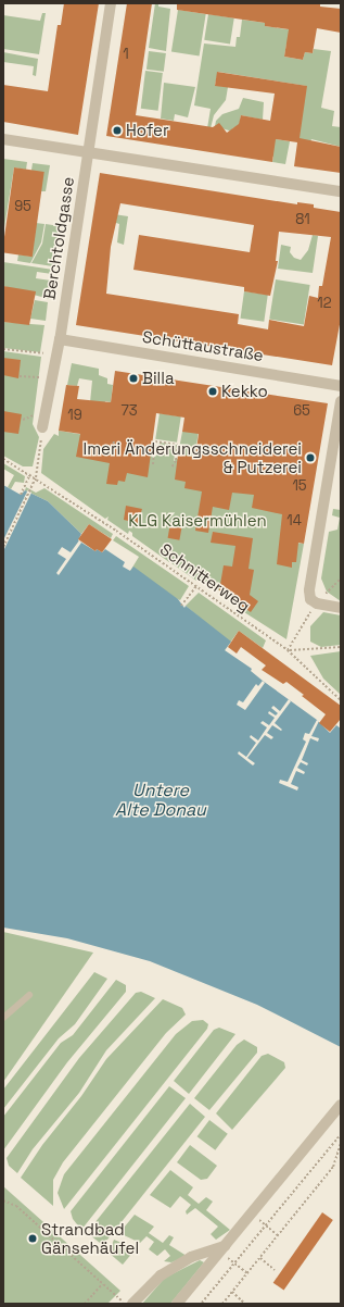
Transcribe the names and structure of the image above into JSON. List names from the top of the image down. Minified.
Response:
{"streets":{"street":["Berchtoldgasse","Schüttaustraße"],"path":["Schnitterweg"]},"crossings":[["Berchtoldgasse","Schüttaustraße"]],"water":["Untere Alte Donau"],"parks":["KLG Kaisermühlen"],"places":["Hofer","Billa","Kekko","Imeri Änderungsschneiderei & Putzerei","Strandbad Gänsehäufel"],"house_numbers":["1","95","81","12","73","65","19","15","14"]}
